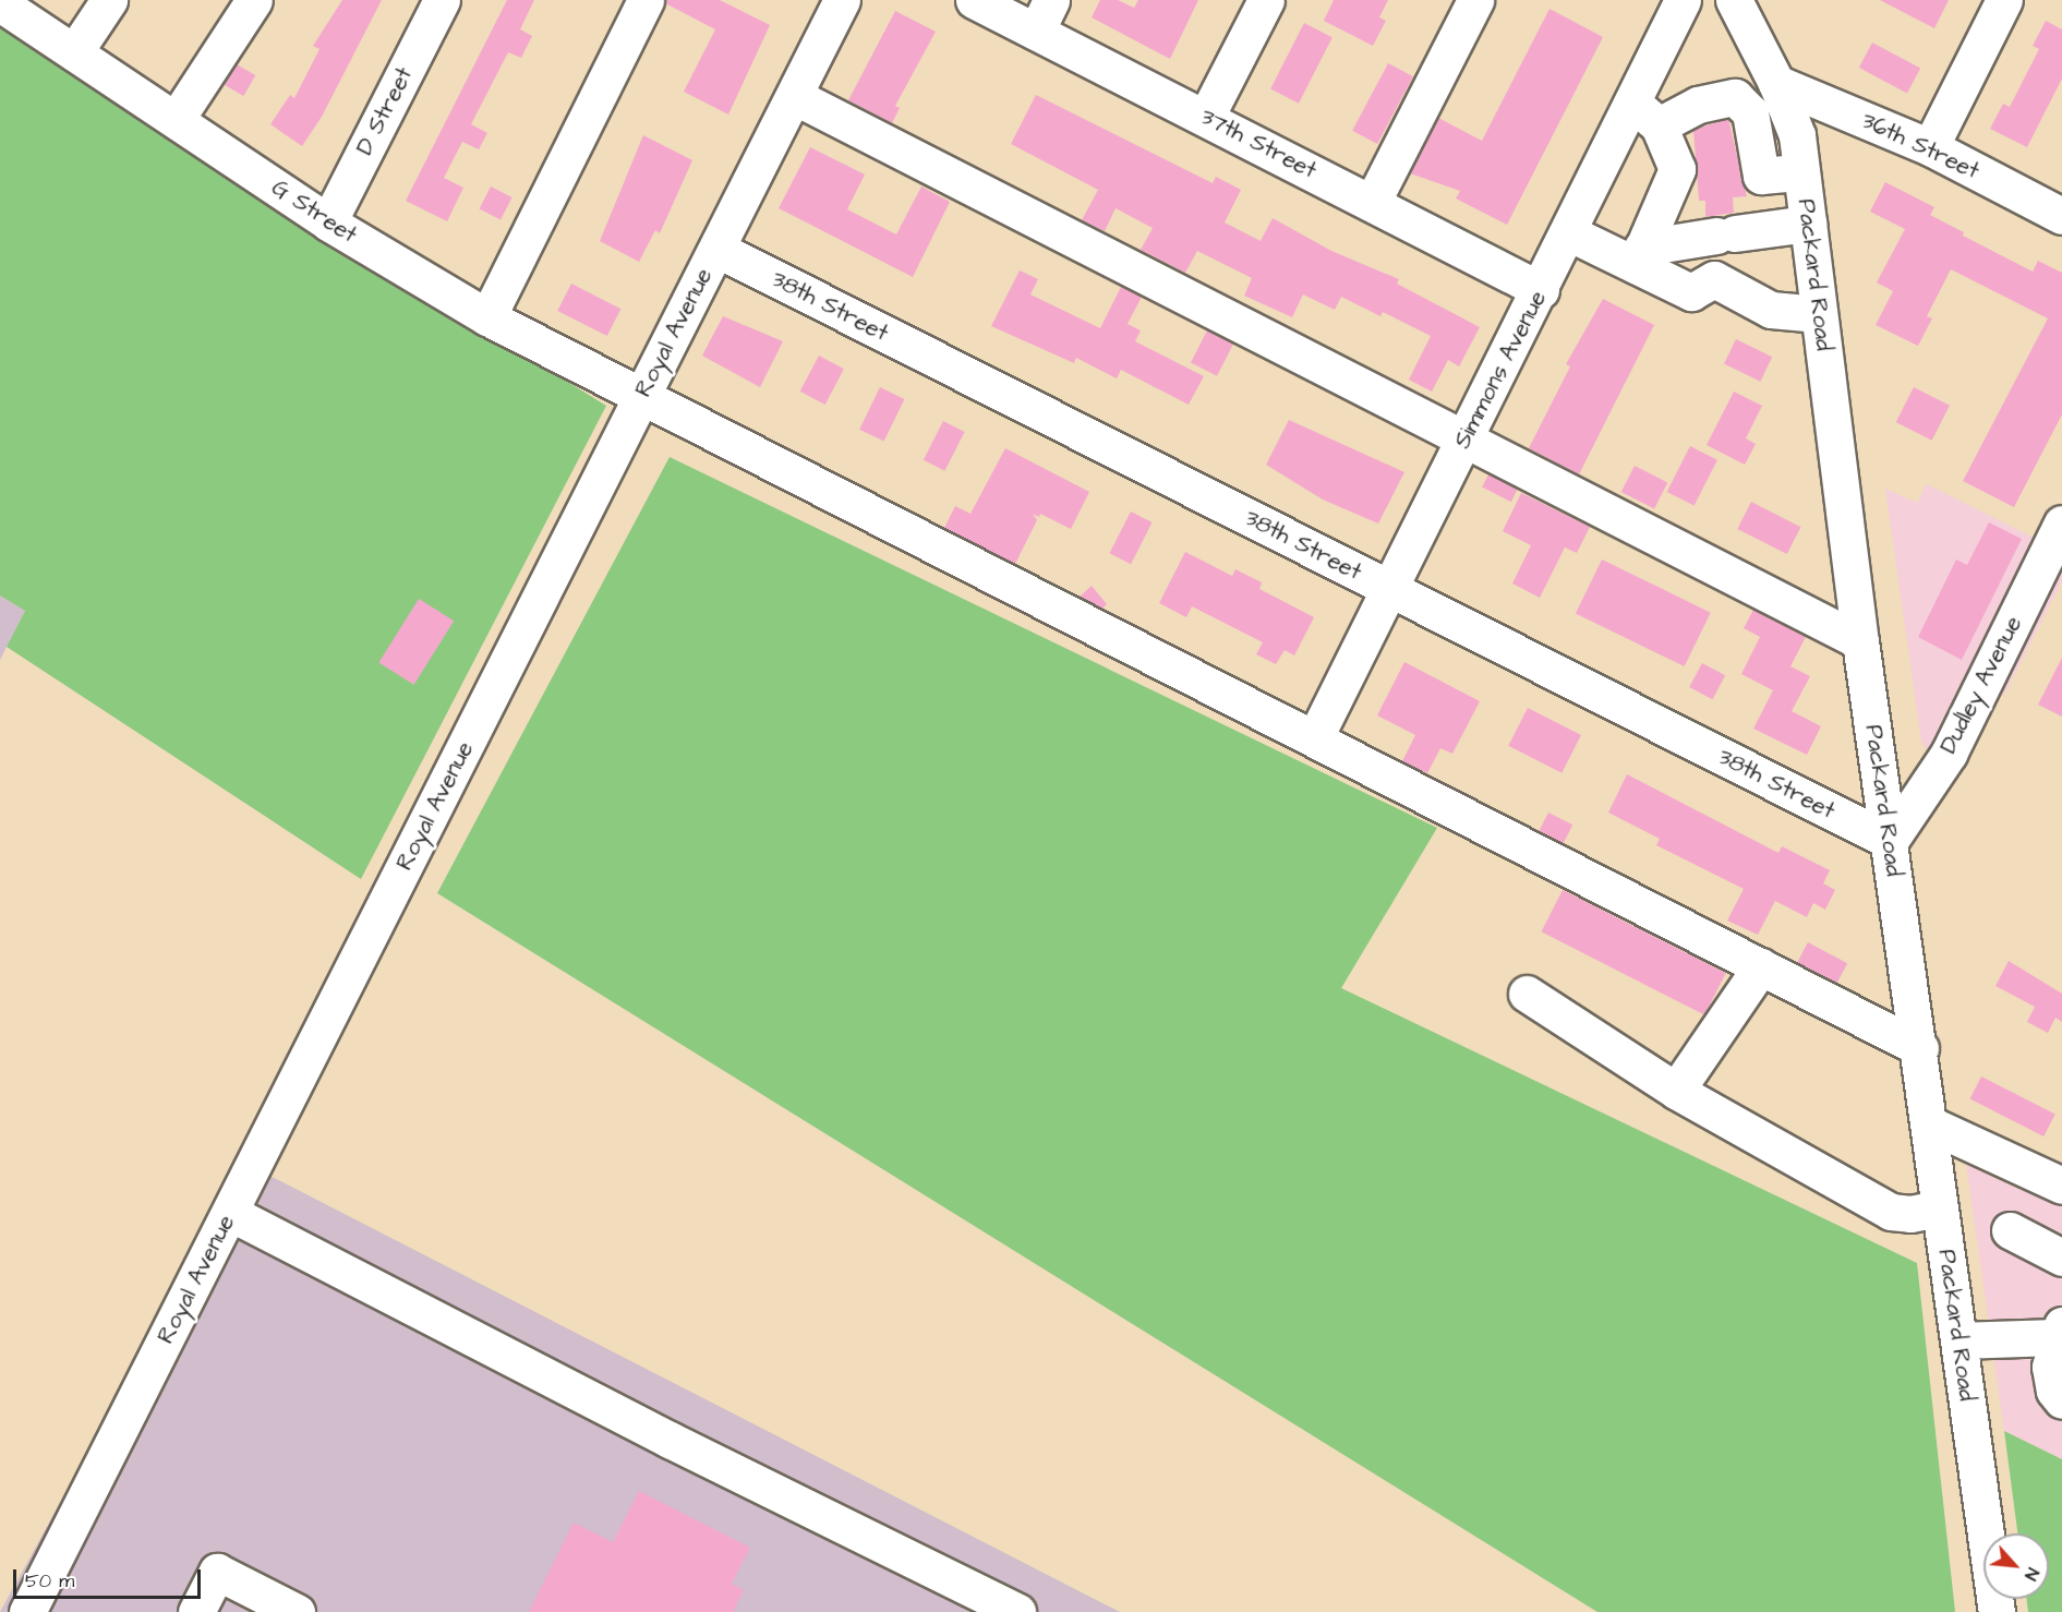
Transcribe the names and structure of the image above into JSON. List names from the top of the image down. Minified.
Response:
{"streets":{"street":["D Street","37th Street","36th Street","G Street","Packard Road","38th Street","Royal Avenue","Simmons Avenue","Dudley Avenue"]},"crossings":[["D Street","G Street"],["37th Street","Simmons Avenue"],["36th Street","Packard Road"],["G Street","Packard Road"],["G Street","Royal Avenue"],["G Street","Simmons Avenue"],["Packard Road","38th Street"],["Packard Road","Dudley Avenue"],["38th Street","Royal Avenue"],["38th Street","Simmons Avenue"],["38th Street","Dudley Avenue"]],"scale_bar":"50 m","north":"bottom right"}
